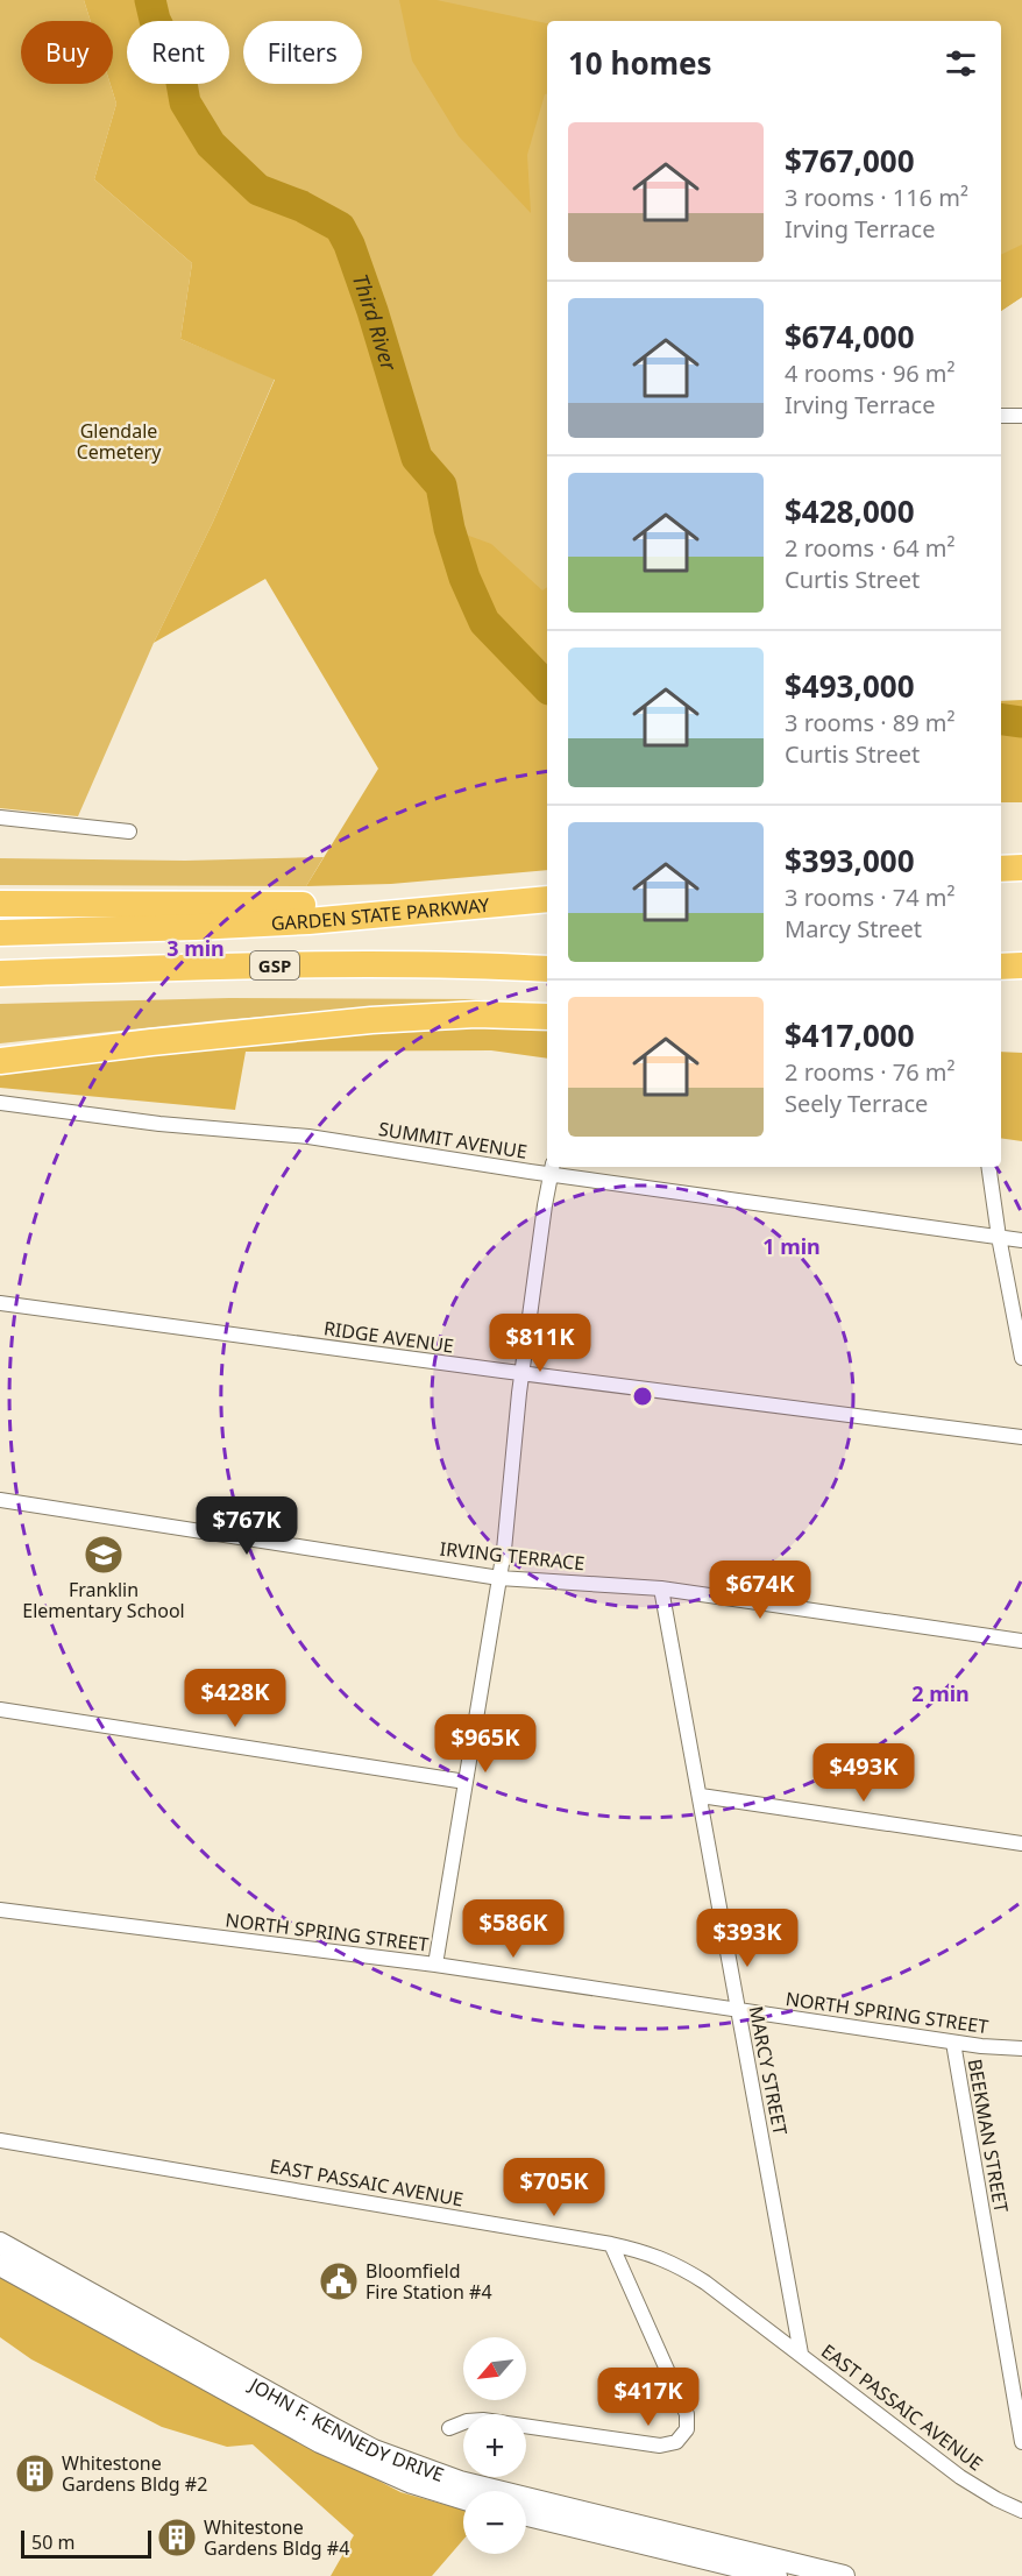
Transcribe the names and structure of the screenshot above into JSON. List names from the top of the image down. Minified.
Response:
{"streets":{"highway":["GARDEN STATE PARKWAY","GSP"],"main road":["JOHN F. KENNEDY DRIVE"],"street":["SUMMIT AVENUE","RIDGE AVENUE","IRVING TERRACE","NORTH SPRING STREET","MARCY STREET","BEEKMAN STREET","EAST PASSAIC AVENUE"]},"crossings":[["IRVING TERRACE","MARCY STREET"],["NORTH SPRING STREET","MARCY STREET"],["NORTH SPRING STREET","BEEKMAN STREET"],["MARCY STREET","EAST PASSAIC AVENUE"]],"water":["Third River"],"parks":["Glendale Cemetery"],"places":{"school or university":["Franklin Elementary School"],"public building":["Bloomfield Fire Station #4"],"building":["Whitestone Gardens Bldg #2","Whitestone Gardens Bldg #4"]},"scale_bar":"50 m","north":"bottom left","page":{"chip":["Buy","Rent","Filters"],"heading":"10 homes","list":[{"name":"$767,000","note":"3 rooms · 116 m² · Irving Terrace"},{"name":"$674,000","note":"4 rooms · 96 m² · Irving Terrace"},{"name":"$428,000","note":"2 rooms · 64 m² · Curtis Street"},{"name":"$493,000","note":"3 rooms · 89 m² · Curtis Street"},{"name":"$393,000","note":"3 rooms · 74 m² · Marcy Street"},{"name":"$417,000","note":"2 rooms · 76 m² · Seely Terrace"}],"price":["$811K","$767K","$674K","$428K","$965K","$493K","$586K","$393K","$705K","$417K"],"map_buttons":["+","−"],"scale":"50 m"},"rings":["3 min","1 min","2 min"]}
